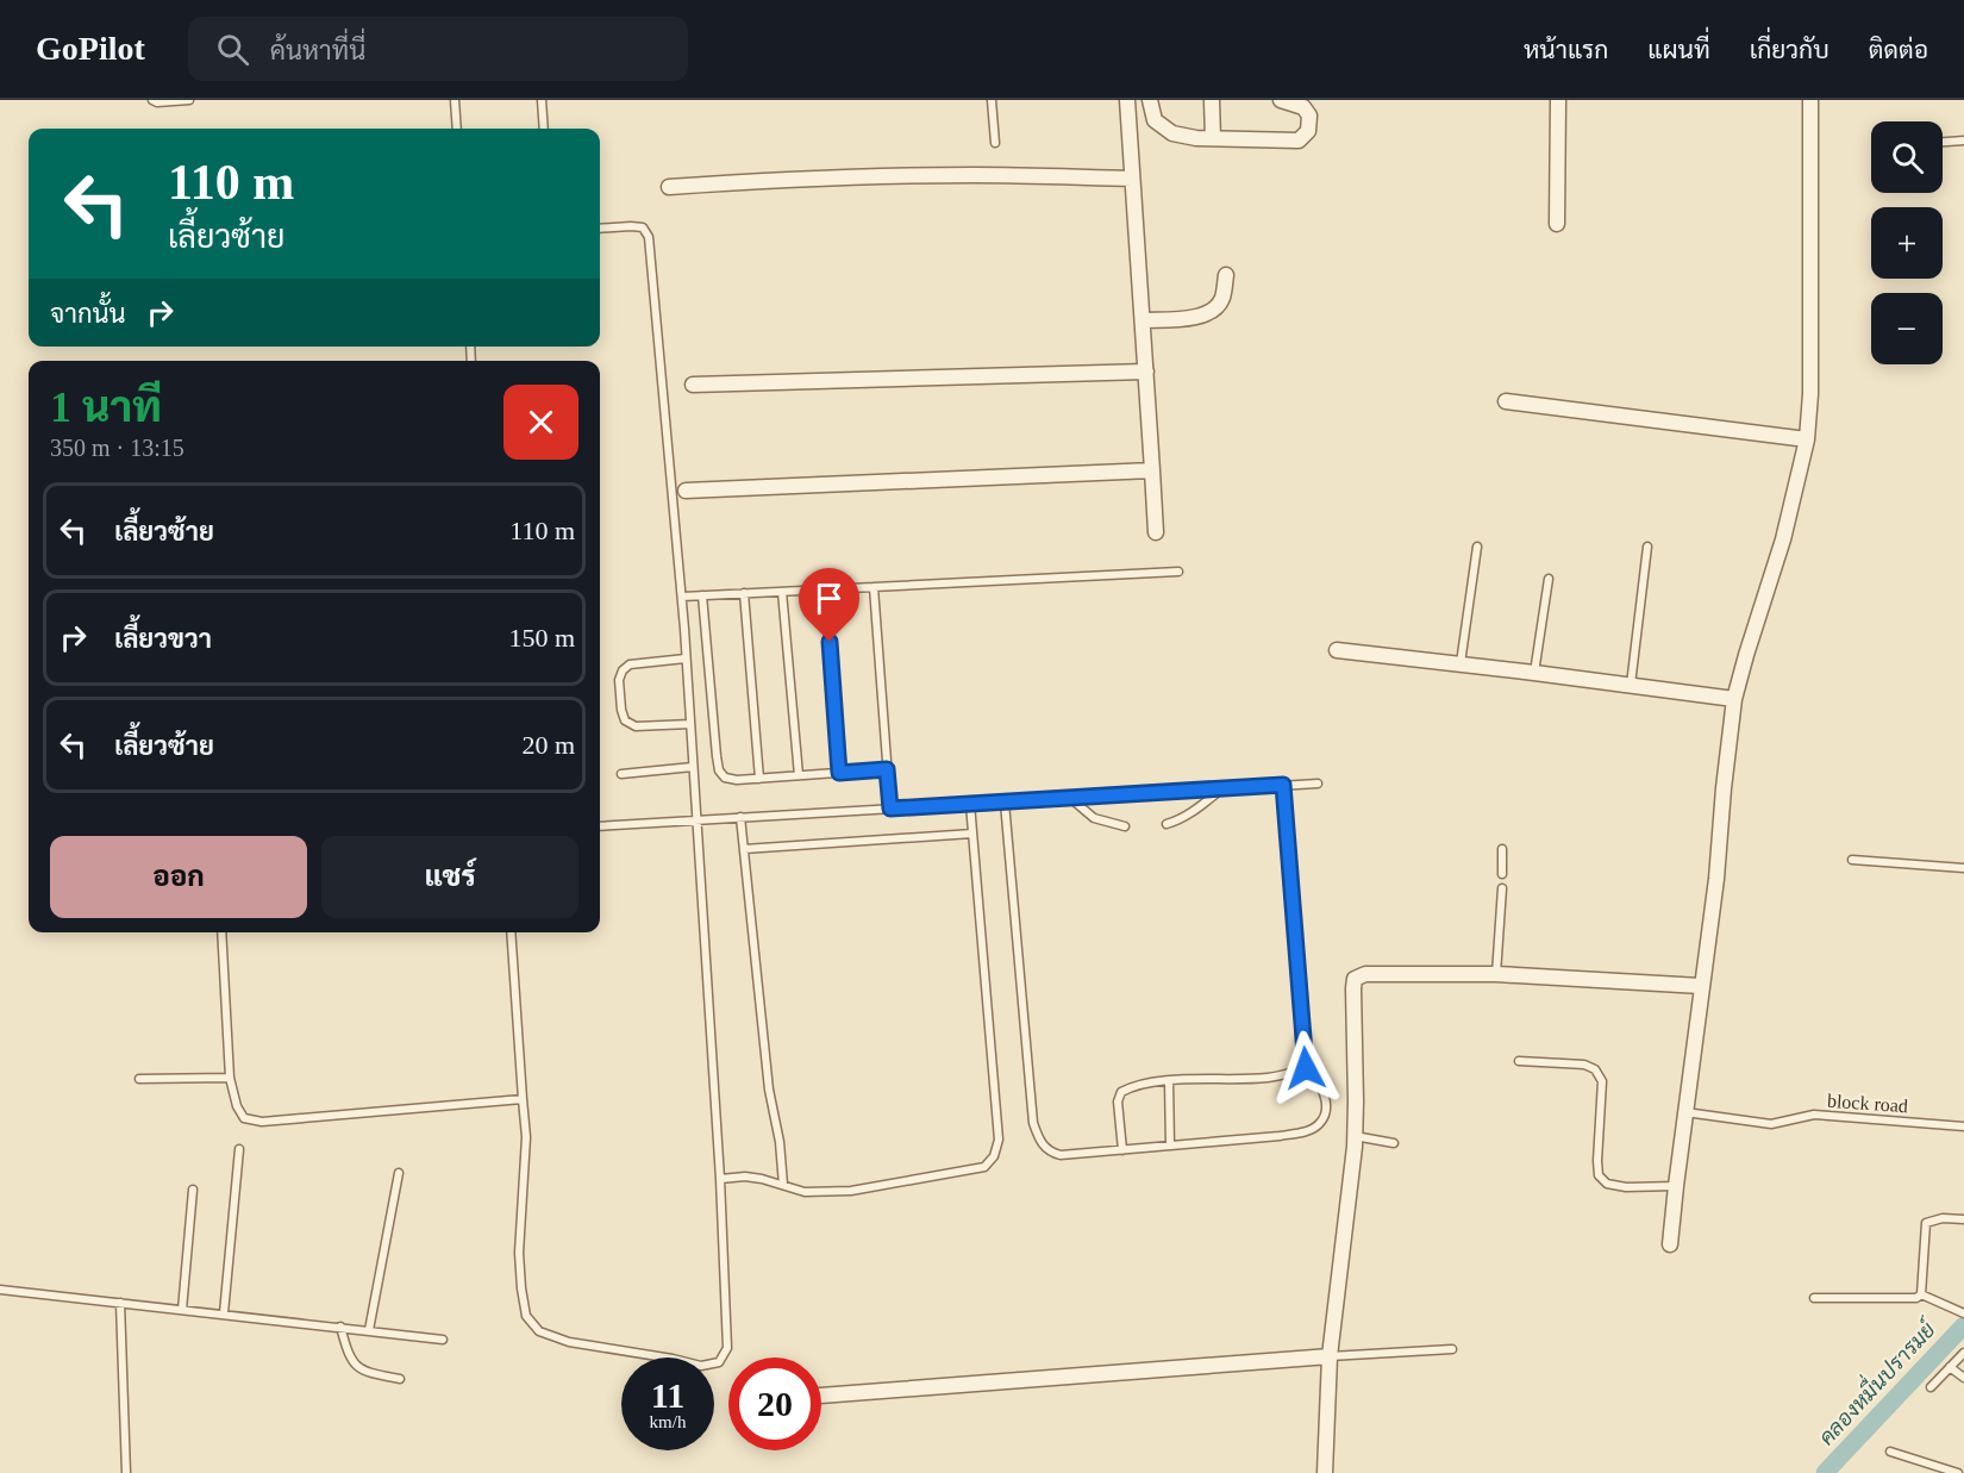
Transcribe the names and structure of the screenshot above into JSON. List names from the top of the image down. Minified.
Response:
{"streets":{"lane":["block road"]},"water":["คลองหมื่นปรารมย์"],"page":{"header":"GoPilot","search":"ค้นหาที่นี่","nav":["หน้าแรก","แผนที่","เกี่ยวกับ","ติดต่อ"],"map_buttons":["+","−"],"turn":["110 m","เลี้ยวซ้าย"],"then":"จากนั้น","heading":["1 นาที","350 m · 13:15"],"list":[{"name":"เลี้ยวซ้าย","value":"110 m"},{"name":"เลี้ยวขวา","value":"150 m"},{"name":"เลี้ยวซ้าย","value":"20 m"}],"buttons":["ออก","แชร์"],"speed":"11 km/h","limit":"20"}}
